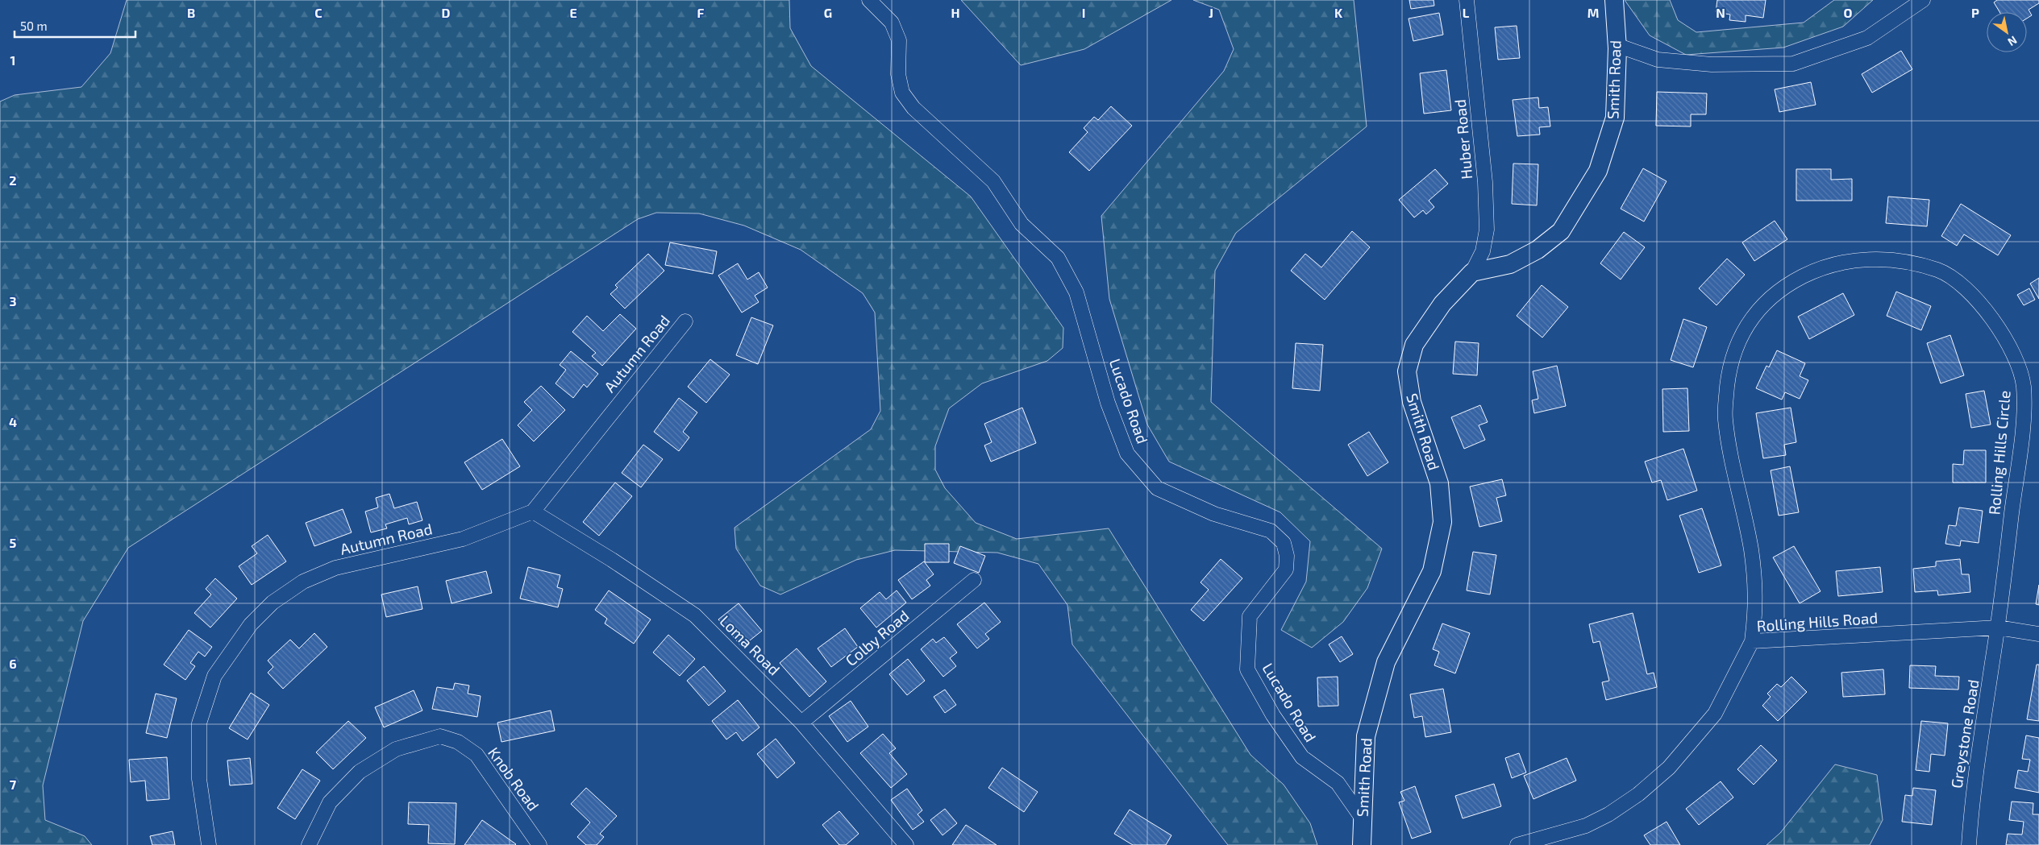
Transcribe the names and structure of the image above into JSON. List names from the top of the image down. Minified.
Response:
{"streets":{"street":["Smith Road","Huber Road","Autumn Road","Lucado Road","Rolling Hills Circle","Rolling Hills Road","Colby Road","Loma Road","Greystone Road","Knob Road"]},"crossings":[["Smith Road","Huber Road"],["Smith Road","Lucado Road"],["Autumn Road","Loma Road"],["Rolling Hills Circle","Rolling Hills Road"],["Rolling Hills Circle","Greystone Road"],["Rolling Hills Road","Greystone Road"],["Colby Road","Loma Road"]],"scale_bar":"50 m","north":"bottom right","grid":{"columns":["B","C","D","E","F","G","H","I","J","K","L","M","N","O","P"],"rows":["1","2","3","4","5","6","7"]}}
